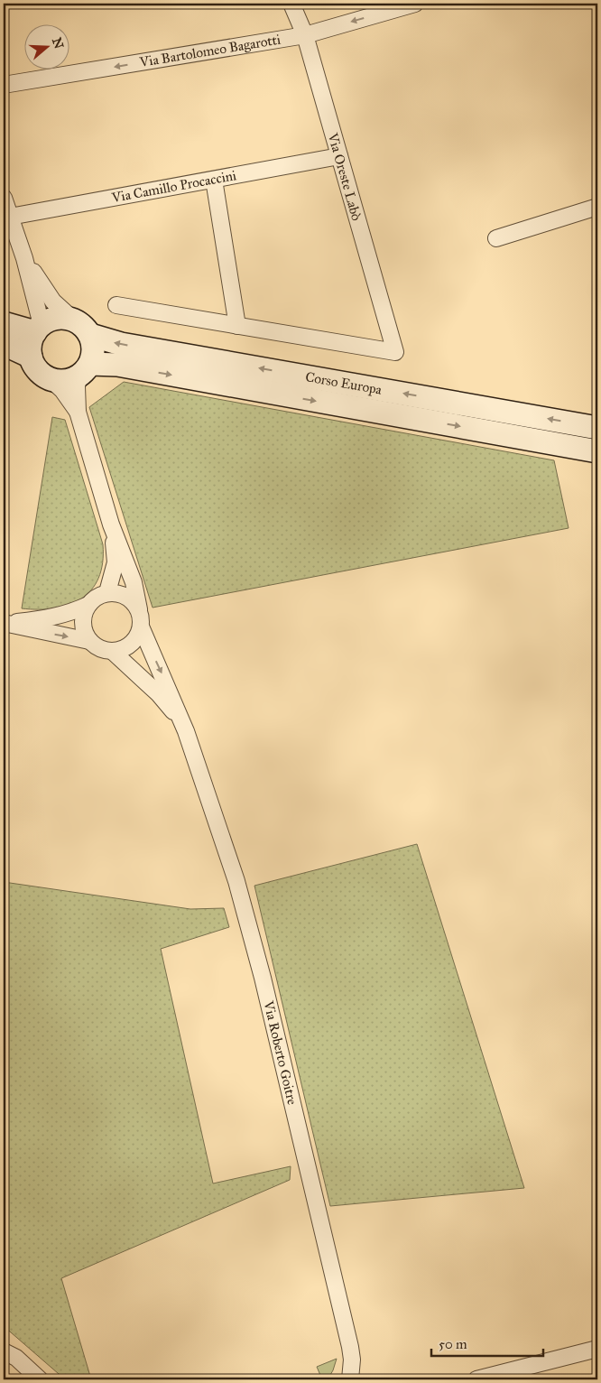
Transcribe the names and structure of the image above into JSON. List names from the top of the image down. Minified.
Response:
{"streets":{"main road":["Corso Europa"],"street":["Via Bartolomeo Bagarotti","Via Oreste Labò","Via Camillo Procaccini","Via Roberto Goitre"]},"crossings":[["Via Bartolomeo Bagarotti","Via Oreste Labò"],["Via Oreste Labò","Via Camillo Procaccini"]],"one_way":["Via Bartolomeo Bagarotti"],"scale_bar":"50 m","north":"right"}
